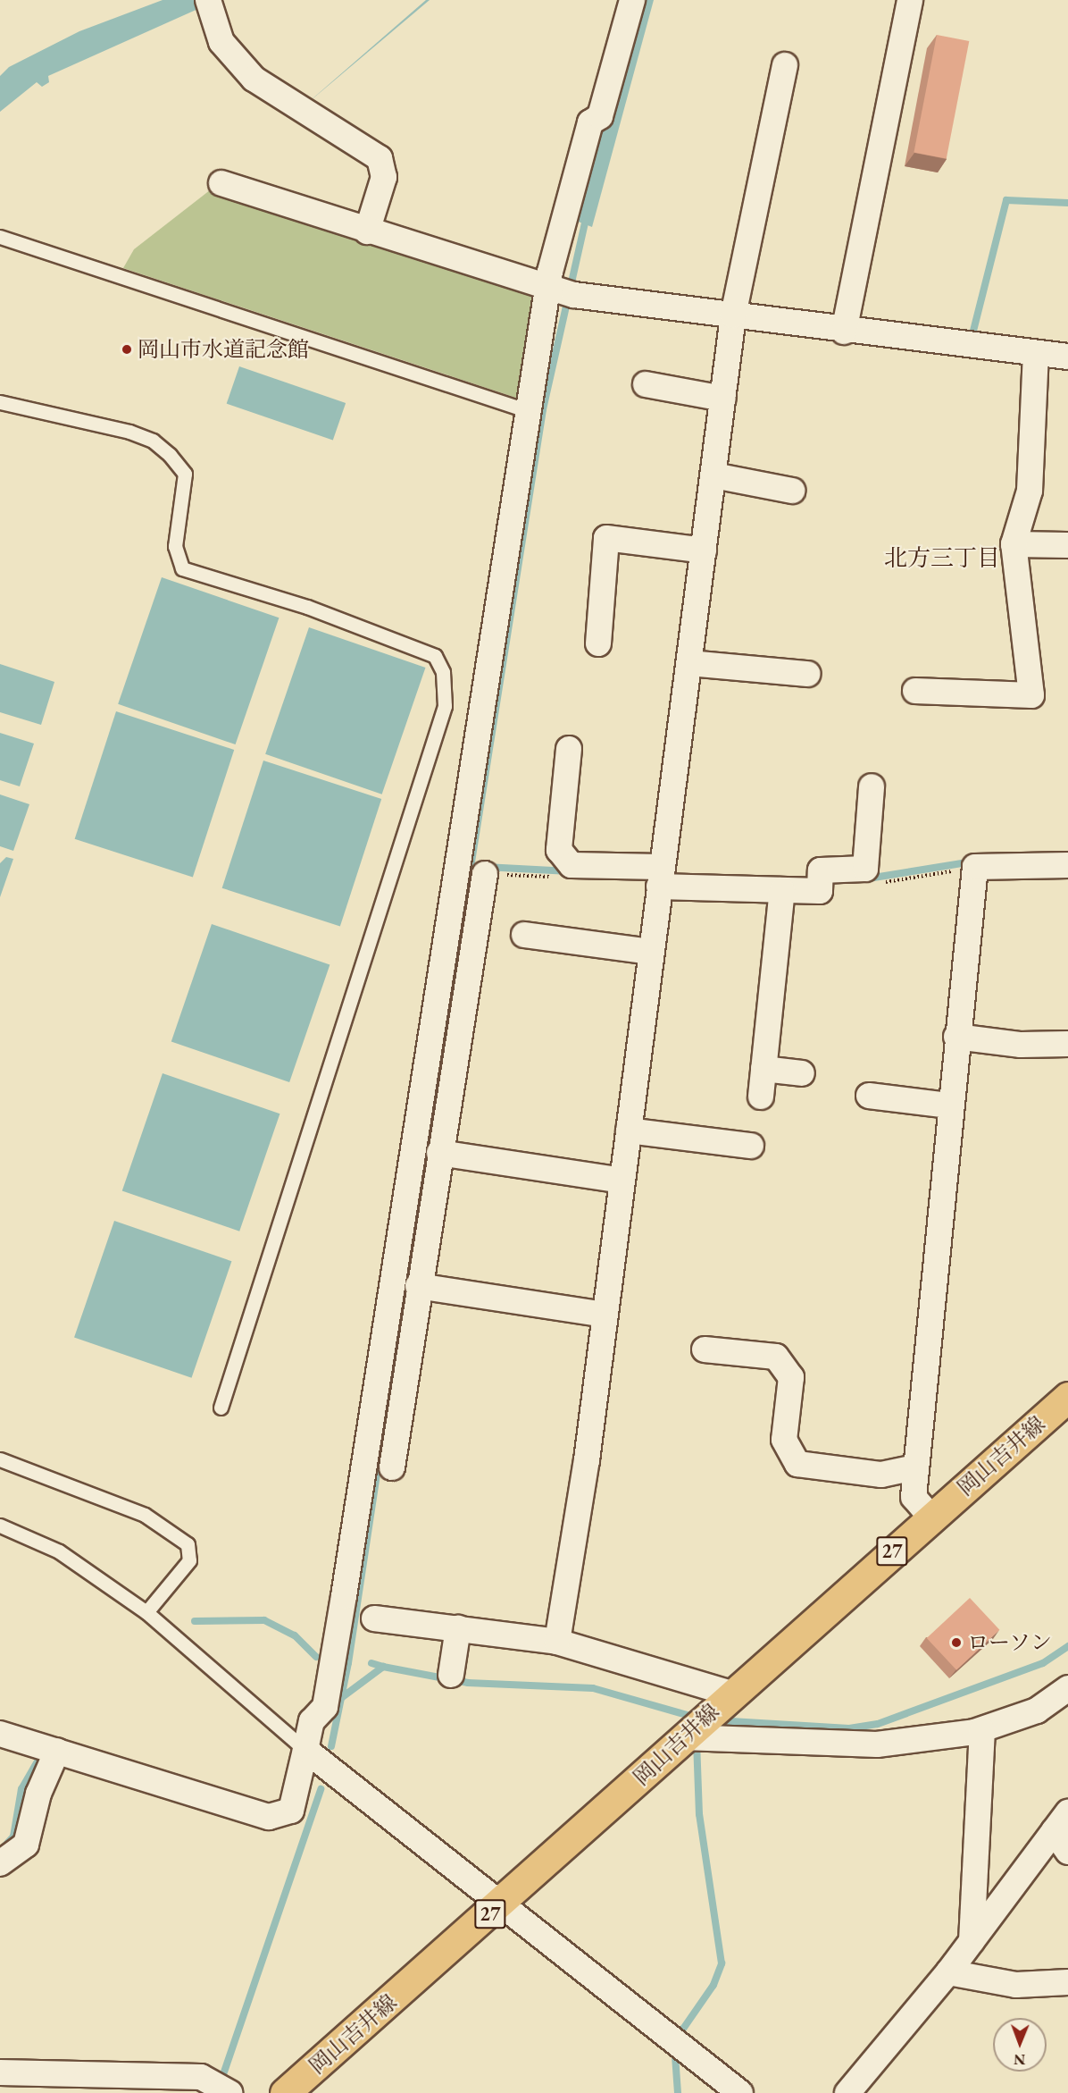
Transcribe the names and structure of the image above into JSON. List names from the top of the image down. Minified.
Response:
{"streets":{"main road":["岡山吉井線","27"]},"districts":["北方三丁目"],"places":["岡山市水道記念館","ローソン"],"north":"bottom"}
